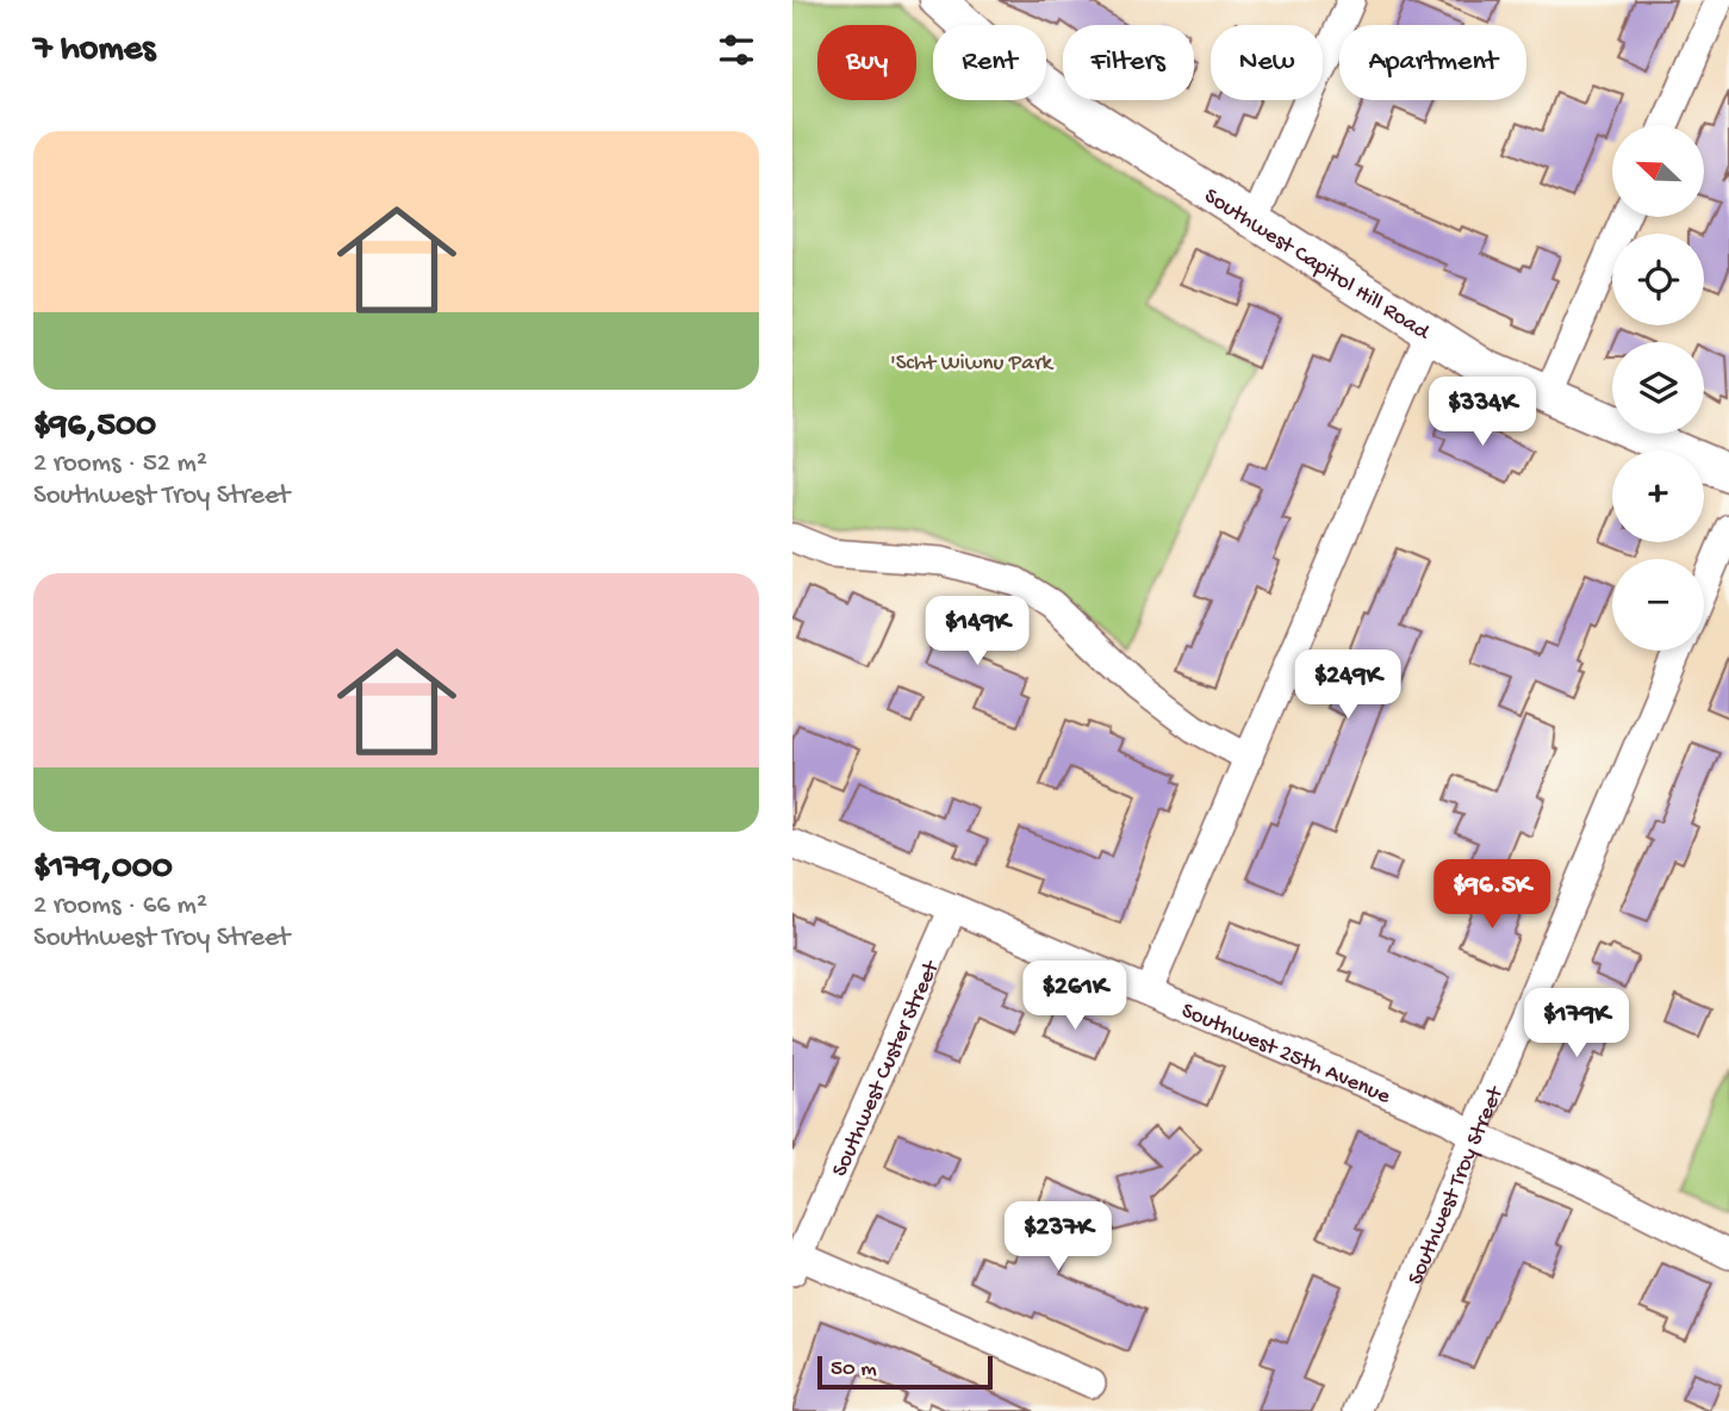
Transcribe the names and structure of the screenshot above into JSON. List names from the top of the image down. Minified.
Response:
{"streets":{"street":["Southwest Capitol Hill Road","Southwest 25th Avenue","Southwest Custer Street","Southwest Troy Street"]},"crossings":[["Southwest 25th Avenue","Southwest Custer Street"],["Southwest 25th Avenue","Southwest Troy Street"]],"parks":["'Scht Wiwnu Park"],"scale_bar":"50 m","north":"top left","page":{"heading":"7 homes","chip":["Buy","Rent","Filters","New","Apartment"],"list":[{"name":"$96,500","note":"2 rooms · 52 m² · Southwest Troy Street"},{"name":"$179,000","note":"2 rooms · 66 m² · Southwest Troy Street"}],"map_buttons":["+","−"],"price":["$334K","$149K","$249K","$96.5K","$261K","$179K","$237K"],"scale":"50 m"}}
